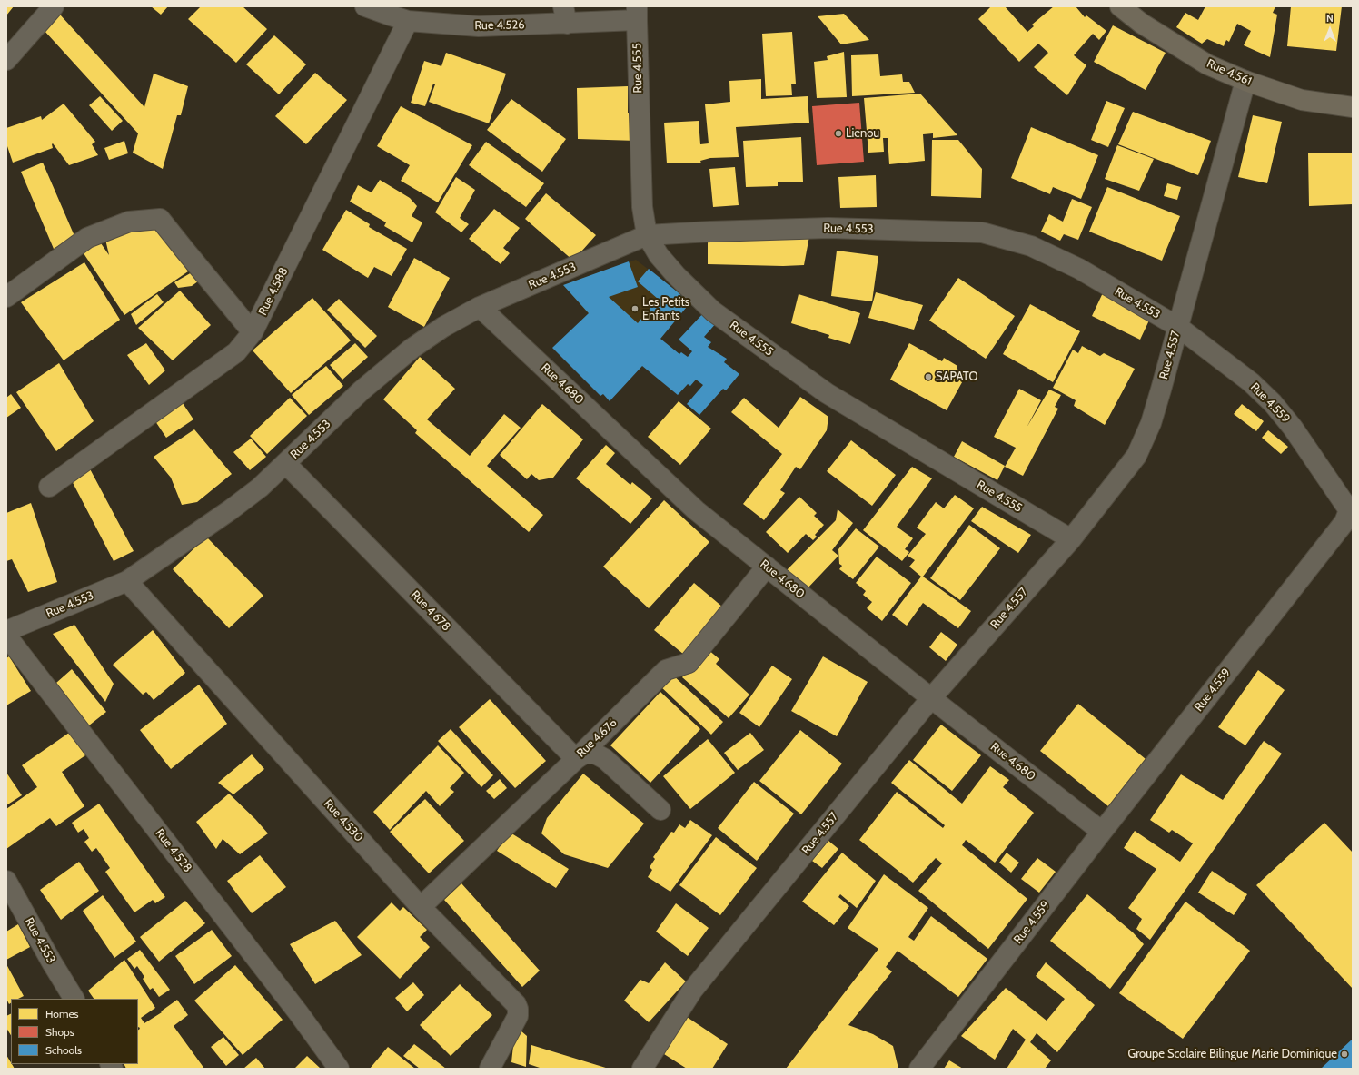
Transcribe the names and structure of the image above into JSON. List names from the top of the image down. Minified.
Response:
{"streets":{"main road":["Rue 4.561"],"street":["Rue 4.526","Rue 4.555","Rue 4.553","Rue 4.588","Rue 4.557","Rue 4.680","Rue 4.559","Rue 4.678","Rue 4.676","Rue 4.530","Rue 4.528"]},"crossings":[["Rue 4.526","Rue 4.555"],["Rue 4.526","Rue 4.588"],["Rue 4.555","Rue 4.553"],["Rue 4.555","Rue 4.557"],["Rue 4.561","Rue 4.557"],["Rue 4.553","Rue 4.557"],["Rue 4.553","Rue 4.680"],["Rue 4.553","Rue 4.559"],["Rue 4.553","Rue 4.678"],["Rue 4.553","Rue 4.530"],["Rue 4.557","Rue 4.680"],["Rue 4.557","Rue 4.559"],["Rue 4.680","Rue 4.559"],["Rue 4.680","Rue 4.676"],["Rue 4.678","Rue 4.676"],["Rue 4.676","Rue 4.530"]],"places":["Lienou","Les Petits Enfants","SAPATO","Groupe Scolaire Bilingue Marie Dominique"],"legend":["Homes","Shops","Schools"],"north":"top"}
